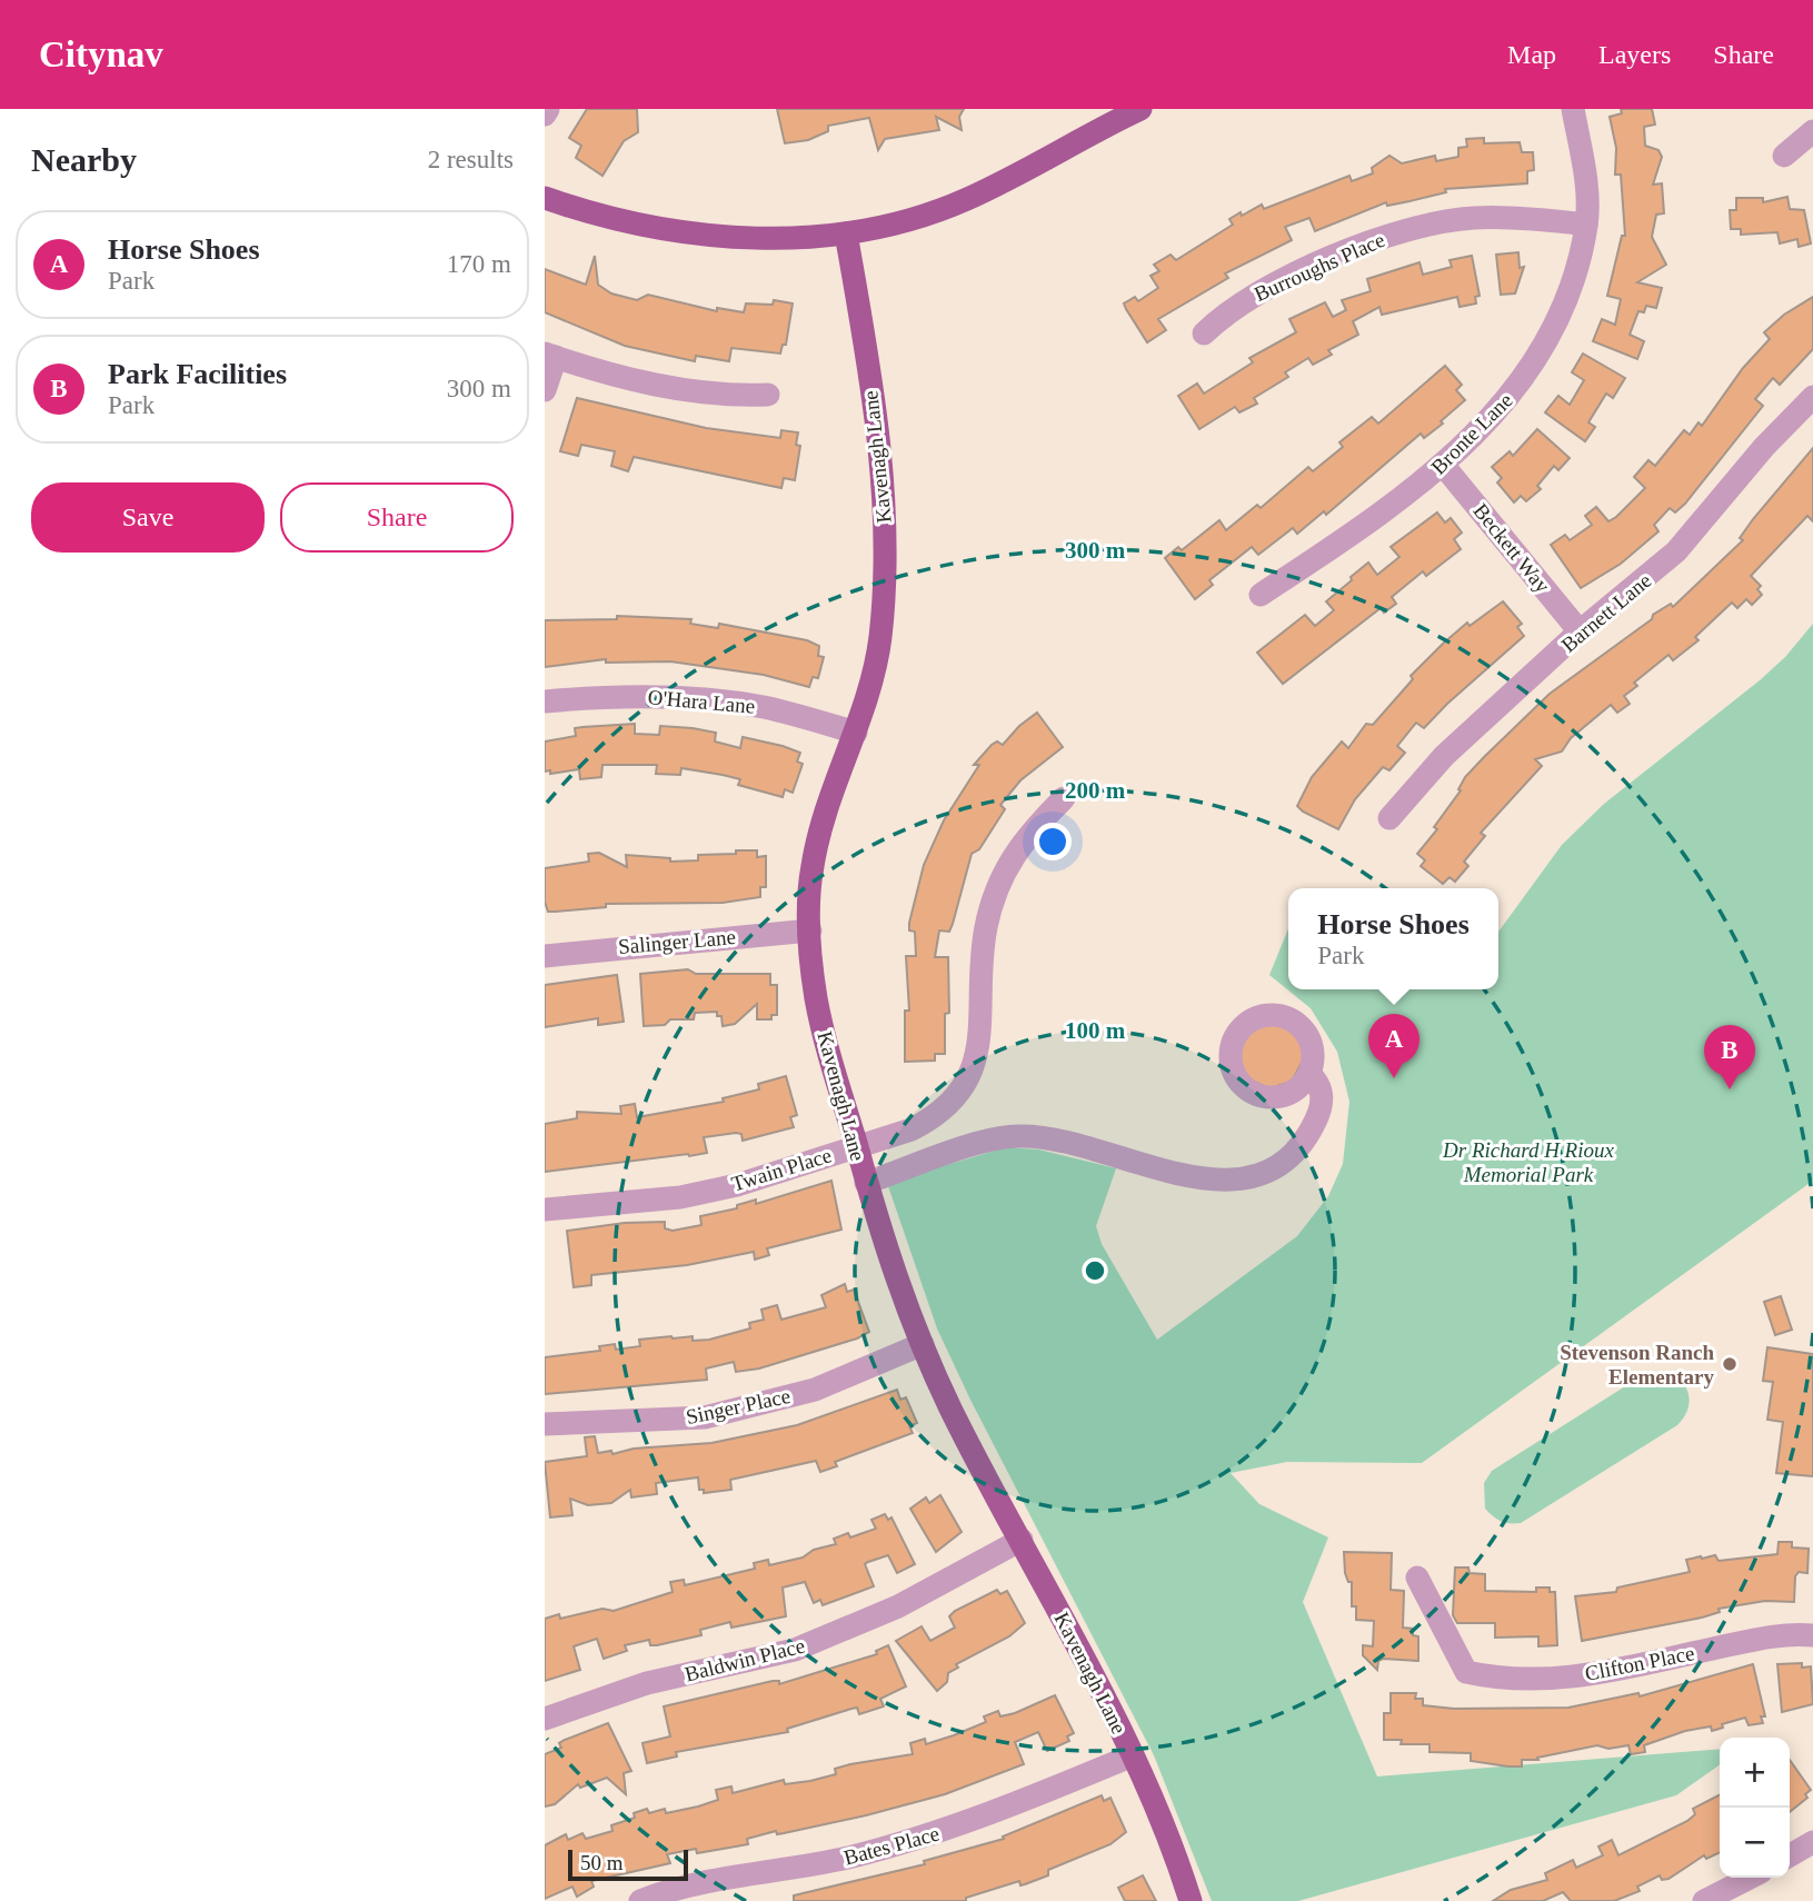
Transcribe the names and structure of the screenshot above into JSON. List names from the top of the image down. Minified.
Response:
{"streets":{"main road":["Kavenagh Lane"],"street":["Burroughs Place","Bronte Lane","Beckett Way","Barnett Lane","O'Hara Lane","Salinger Lane","Twain Place","Singer Place","Baldwin Place","Clifton Place","Bates Place"]},"crossings":[["Burroughs Place","Bronte Lane"],["Bronte Lane","Beckett Way"],["Kavenagh Lane","O'Hara Lane"],["Kavenagh Lane","Salinger Lane"],["Kavenagh Lane","Twain Place"],["Kavenagh Lane","Singer Place"],["Kavenagh Lane","Baldwin Place"],["Kavenagh Lane","Bates Place"],["Beckett Way","Barnett Lane"]],"parks":["Dr Richard H Rioux Memorial Park"],"places":["Stevenson Ranch Elementary"],"scale_bar":"50 m","page":{"header":"Citynav","nav":["Map","Layers","Share"],"heading":["Nearby","2 results"],"list":[{"mark":"A","name":"Horse Shoes","note":"Park","value":"170 m"},{"mark":"B","name":"Park Facilities","note":"Park","value":"300 m"}],"buttons":["Save","Share"],"popup":["Horse Shoes","Park"],"pins":["A","B"],"map_buttons":["+","−"],"scale":"50 m"},"rings":["300 m","200 m","100 m"]}
